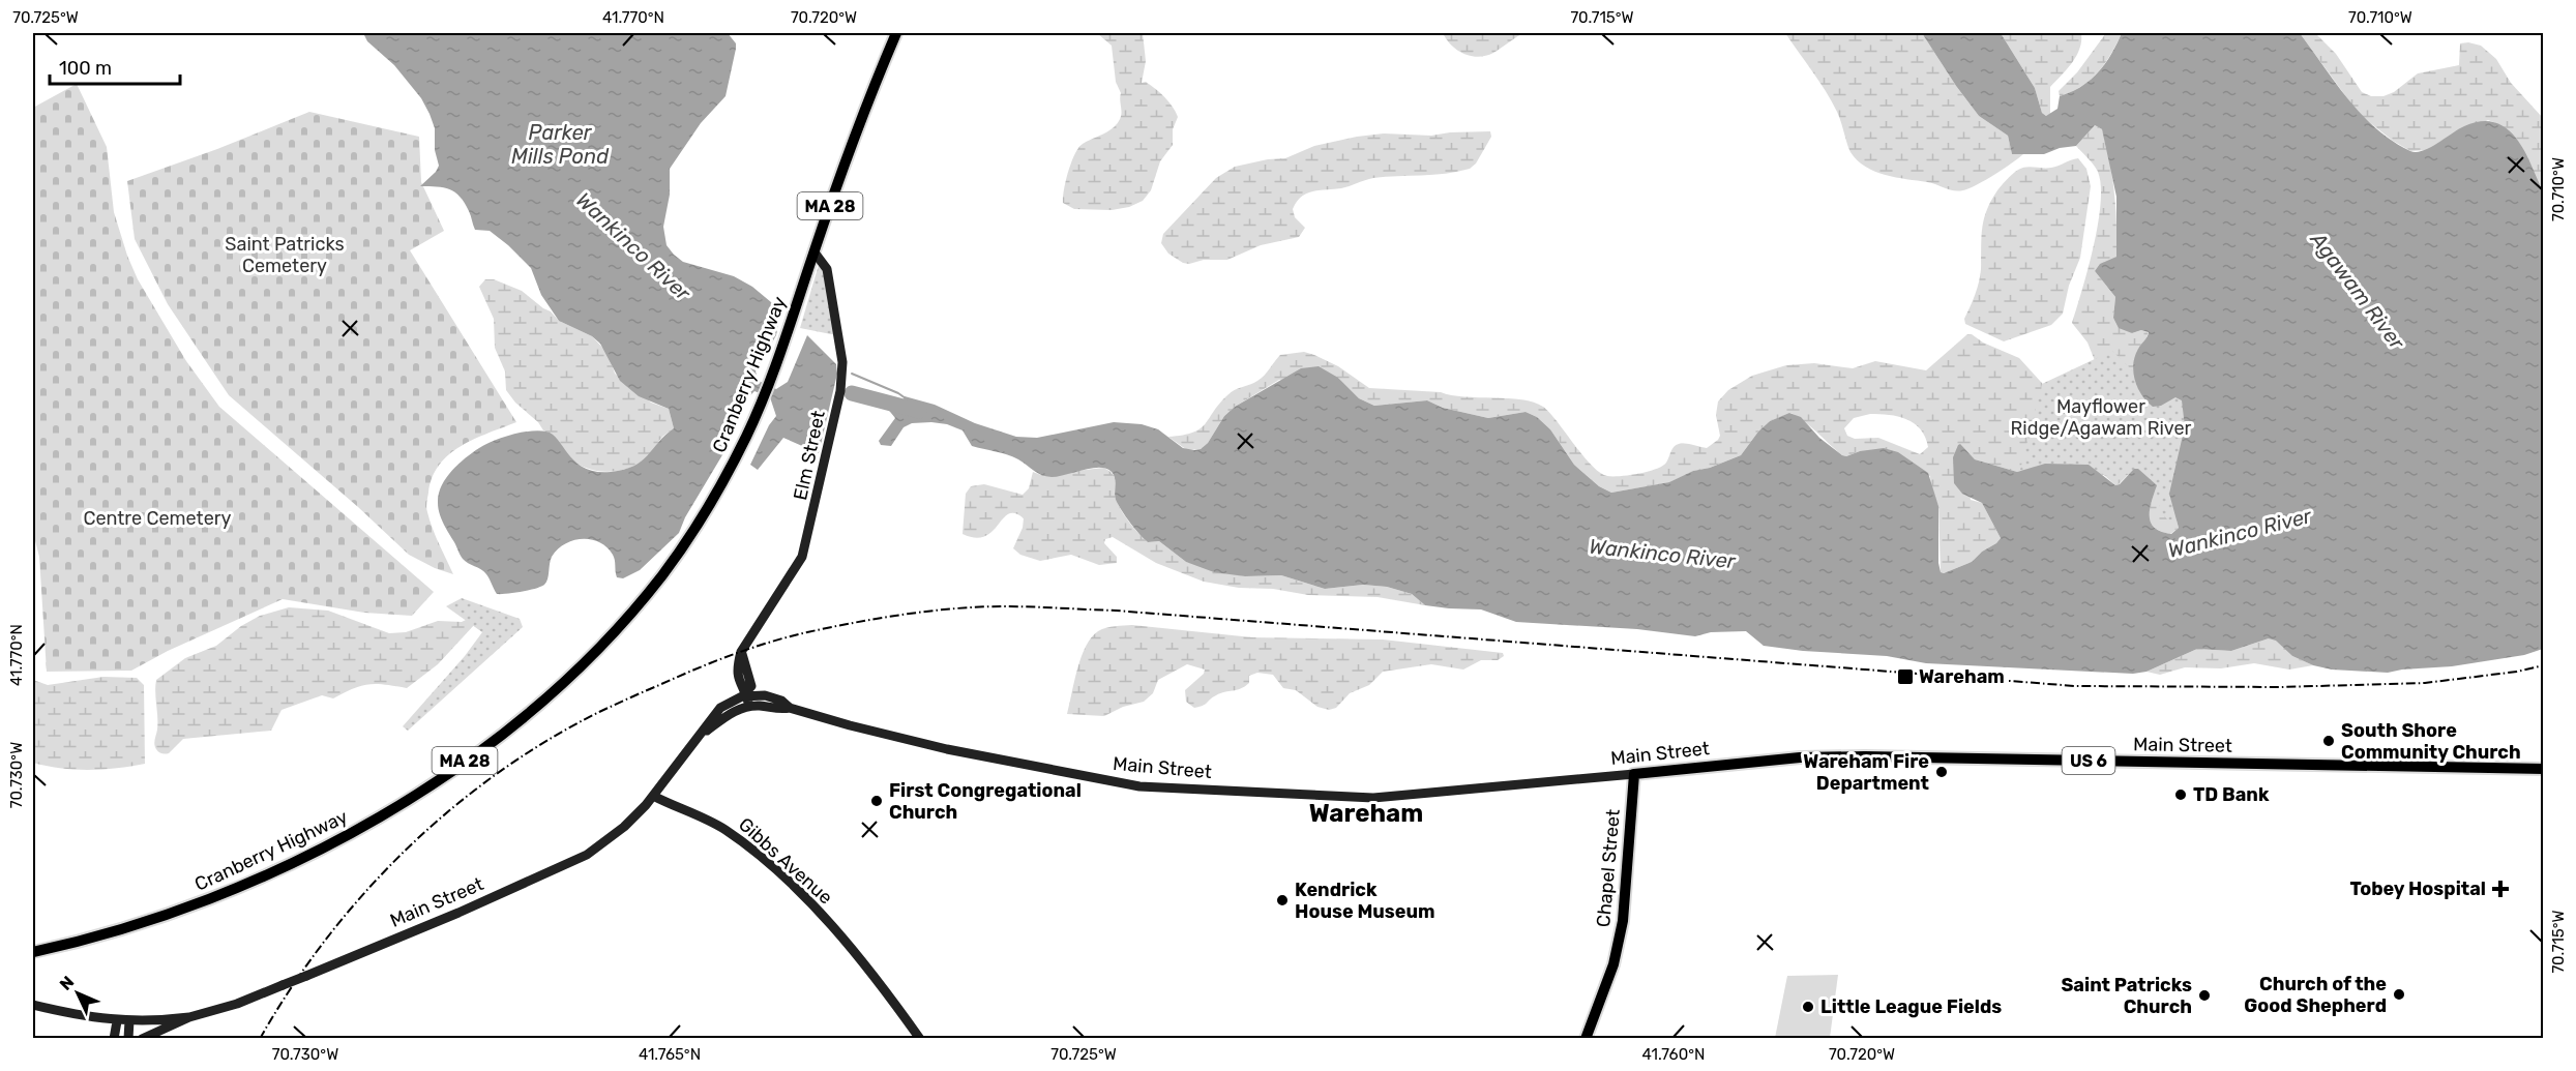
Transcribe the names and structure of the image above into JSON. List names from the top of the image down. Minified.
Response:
{"streets":{"main road":["MA 28","Cranberry Highway","Elm Street","Main Street","US 6","Gibbs Avenue","Chapel Street"]},"crossings":[["Cranberry Highway","Elm Street"],["Elm Street","Main Street"],["Main Street","Gibbs Avenue"],["Main Street","Chapel Street"]],"districts":["Wareham"],"water":["Parker Mills Pond","Wankinco River","Agawam River"],"parks":["Saint Patricks Cemetery","Mayflower Ridge/Agawam River","Centre Cemetery"],"places":{"transit":["Wareham"],"other":["South Shore Community Church","Wareham Fire Department","TD Bank","First Congregational Church","Kendrick House Museum","Church of the Good Shepherd","Saint Patricks Church","Little League Fields"],"health":["Tobey Hospital"]},"scale_bar":"100 m","north":"top left","coordinates":["70.725°W","41.770°N","70.720°W","70.715°W","70.710°W","70.730°W","41.765°N","41.760°N"]}
